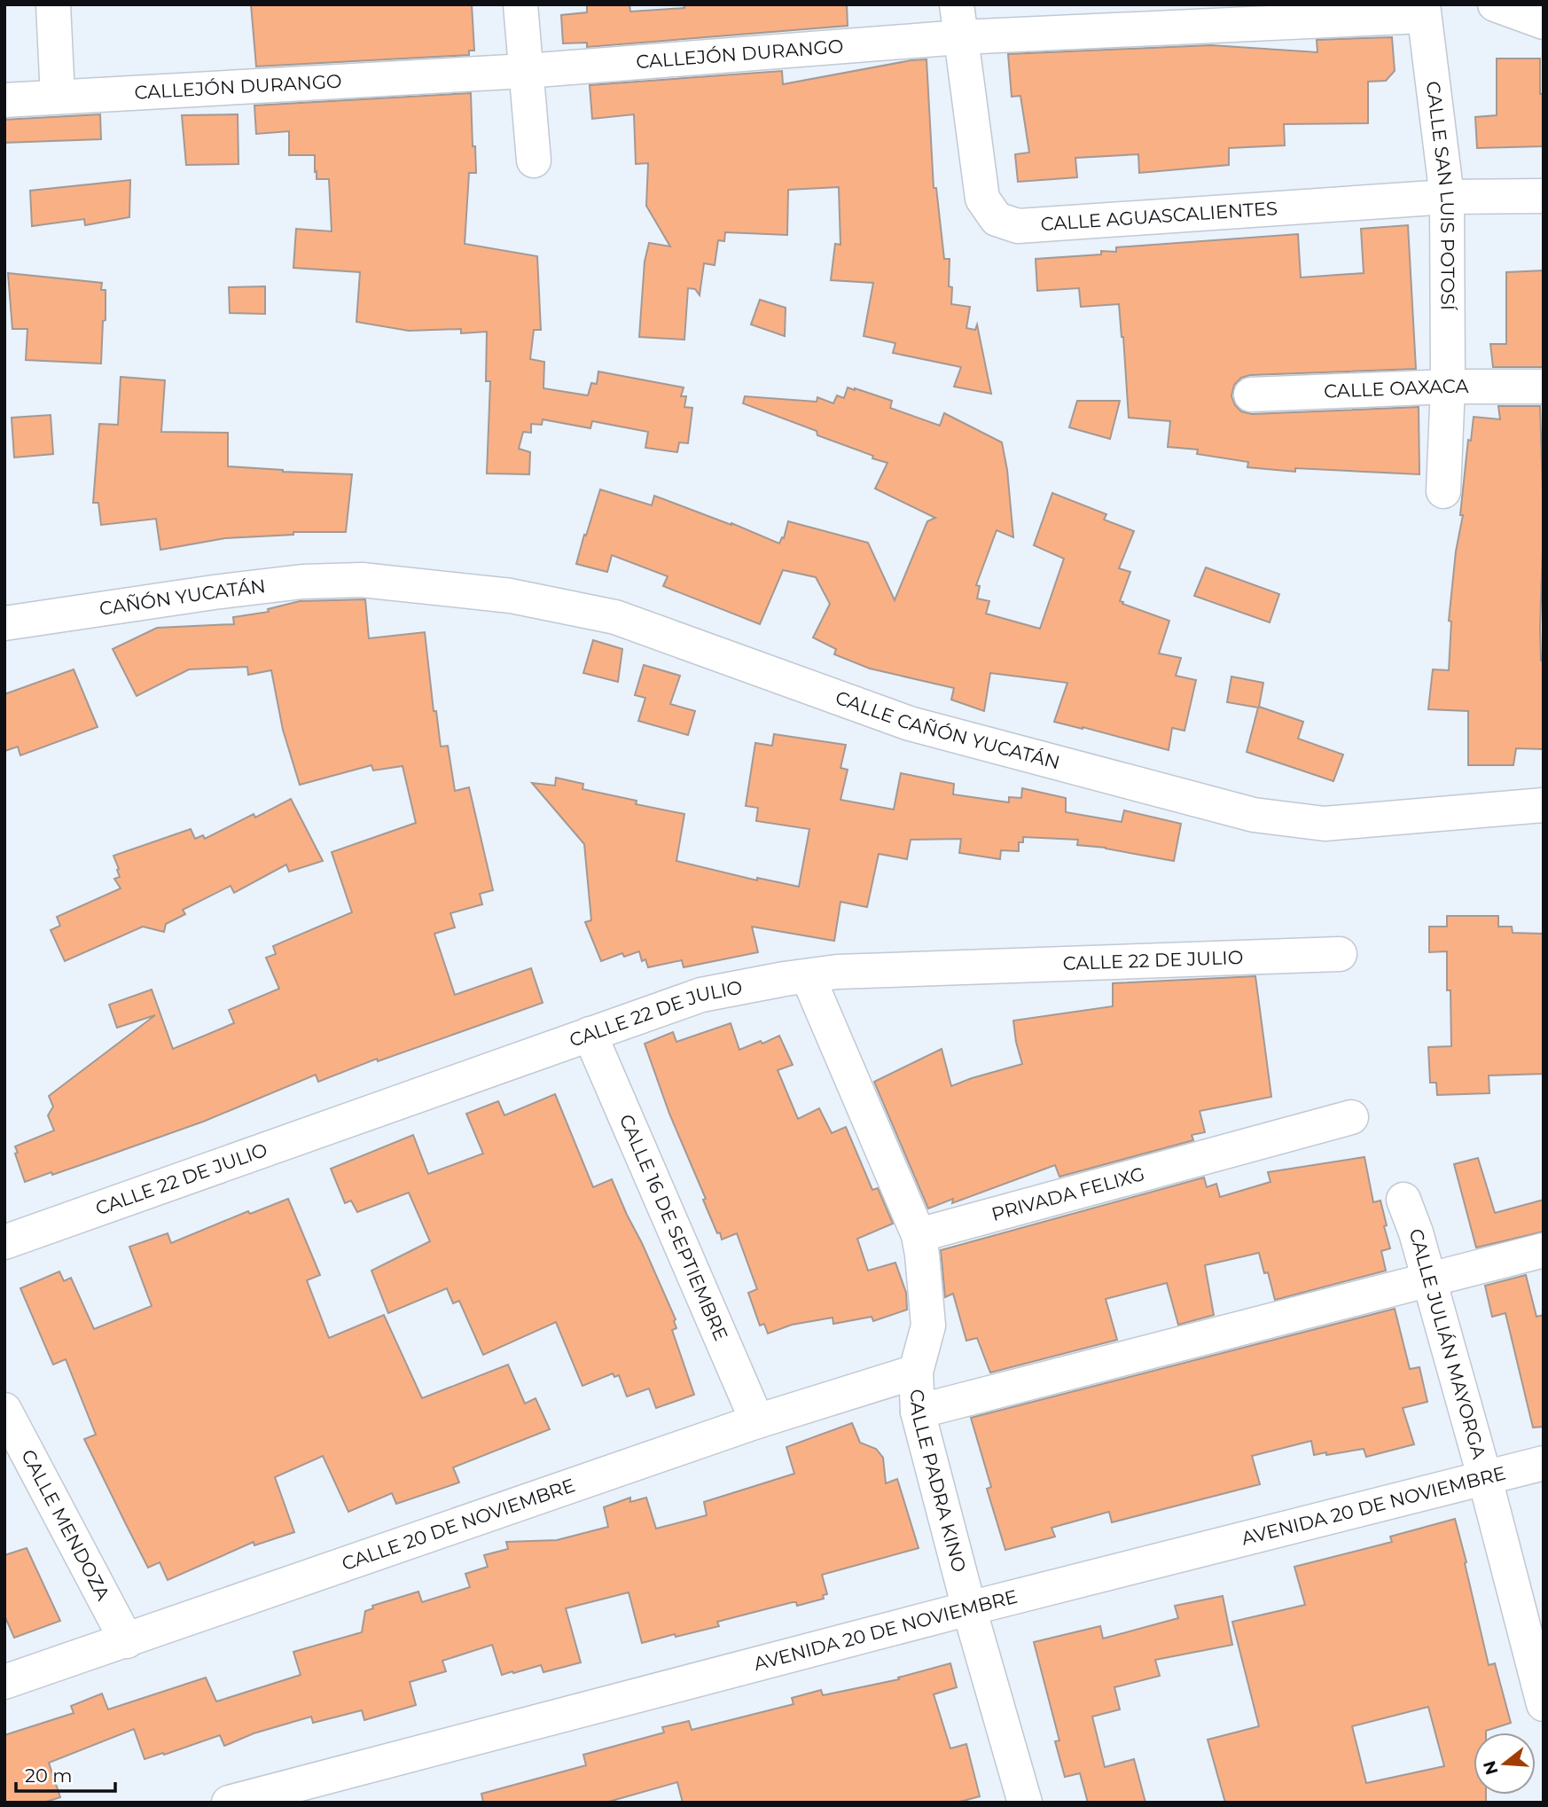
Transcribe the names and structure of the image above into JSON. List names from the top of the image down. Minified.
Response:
{"streets":{"street":["CALLEJÓN DURANGO","CALLE SAN LUIS POTOSÍ","CALLE AGUASCALIENTES","CALLE OAXACA","CAÑÓN YUCATÁN","CALLE CAÑÓN YUCATÁN","CALLE 22 DE JULIO","PRIVADA FELIXG","CALLE 16 DE SEPTIEMBRE","CALLE JULIÁN MAYORGA","CALLE PADRA KINO","AVENIDA 20 DE NOVIEMBRE","CALLE MENDOZA","CALLE 20 DE NOVIEMBRE"]},"crossings":[["CALLEJÓN DURANGO","CALLE SAN LUIS POTOSÍ"],["CALLEJÓN DURANGO","CALLE AGUASCALIENTES"],["CALLE SAN LUIS POTOSÍ","CALLE AGUASCALIENTES"],["CALLE SAN LUIS POTOSÍ","CALLE OAXACA"],["CAÑÓN YUCATÁN","CALLE CAÑÓN YUCATÁN"],["CALLE 22 DE JULIO","CALLE 16 DE SEPTIEMBRE"],["CALLE 16 DE SEPTIEMBRE","CALLE 20 DE NOVIEMBRE"],["CALLE JULIÁN MAYORGA","AVENIDA 20 DE NOVIEMBRE"],["CALLE PADRA KINO","AVENIDA 20 DE NOVIEMBRE"],["CALLE PADRA KINO","CALLE 20 DE NOVIEMBRE"],["CALLE MENDOZA","CALLE 20 DE NOVIEMBRE"]],"scale_bar":"20 m","north":"left"}
